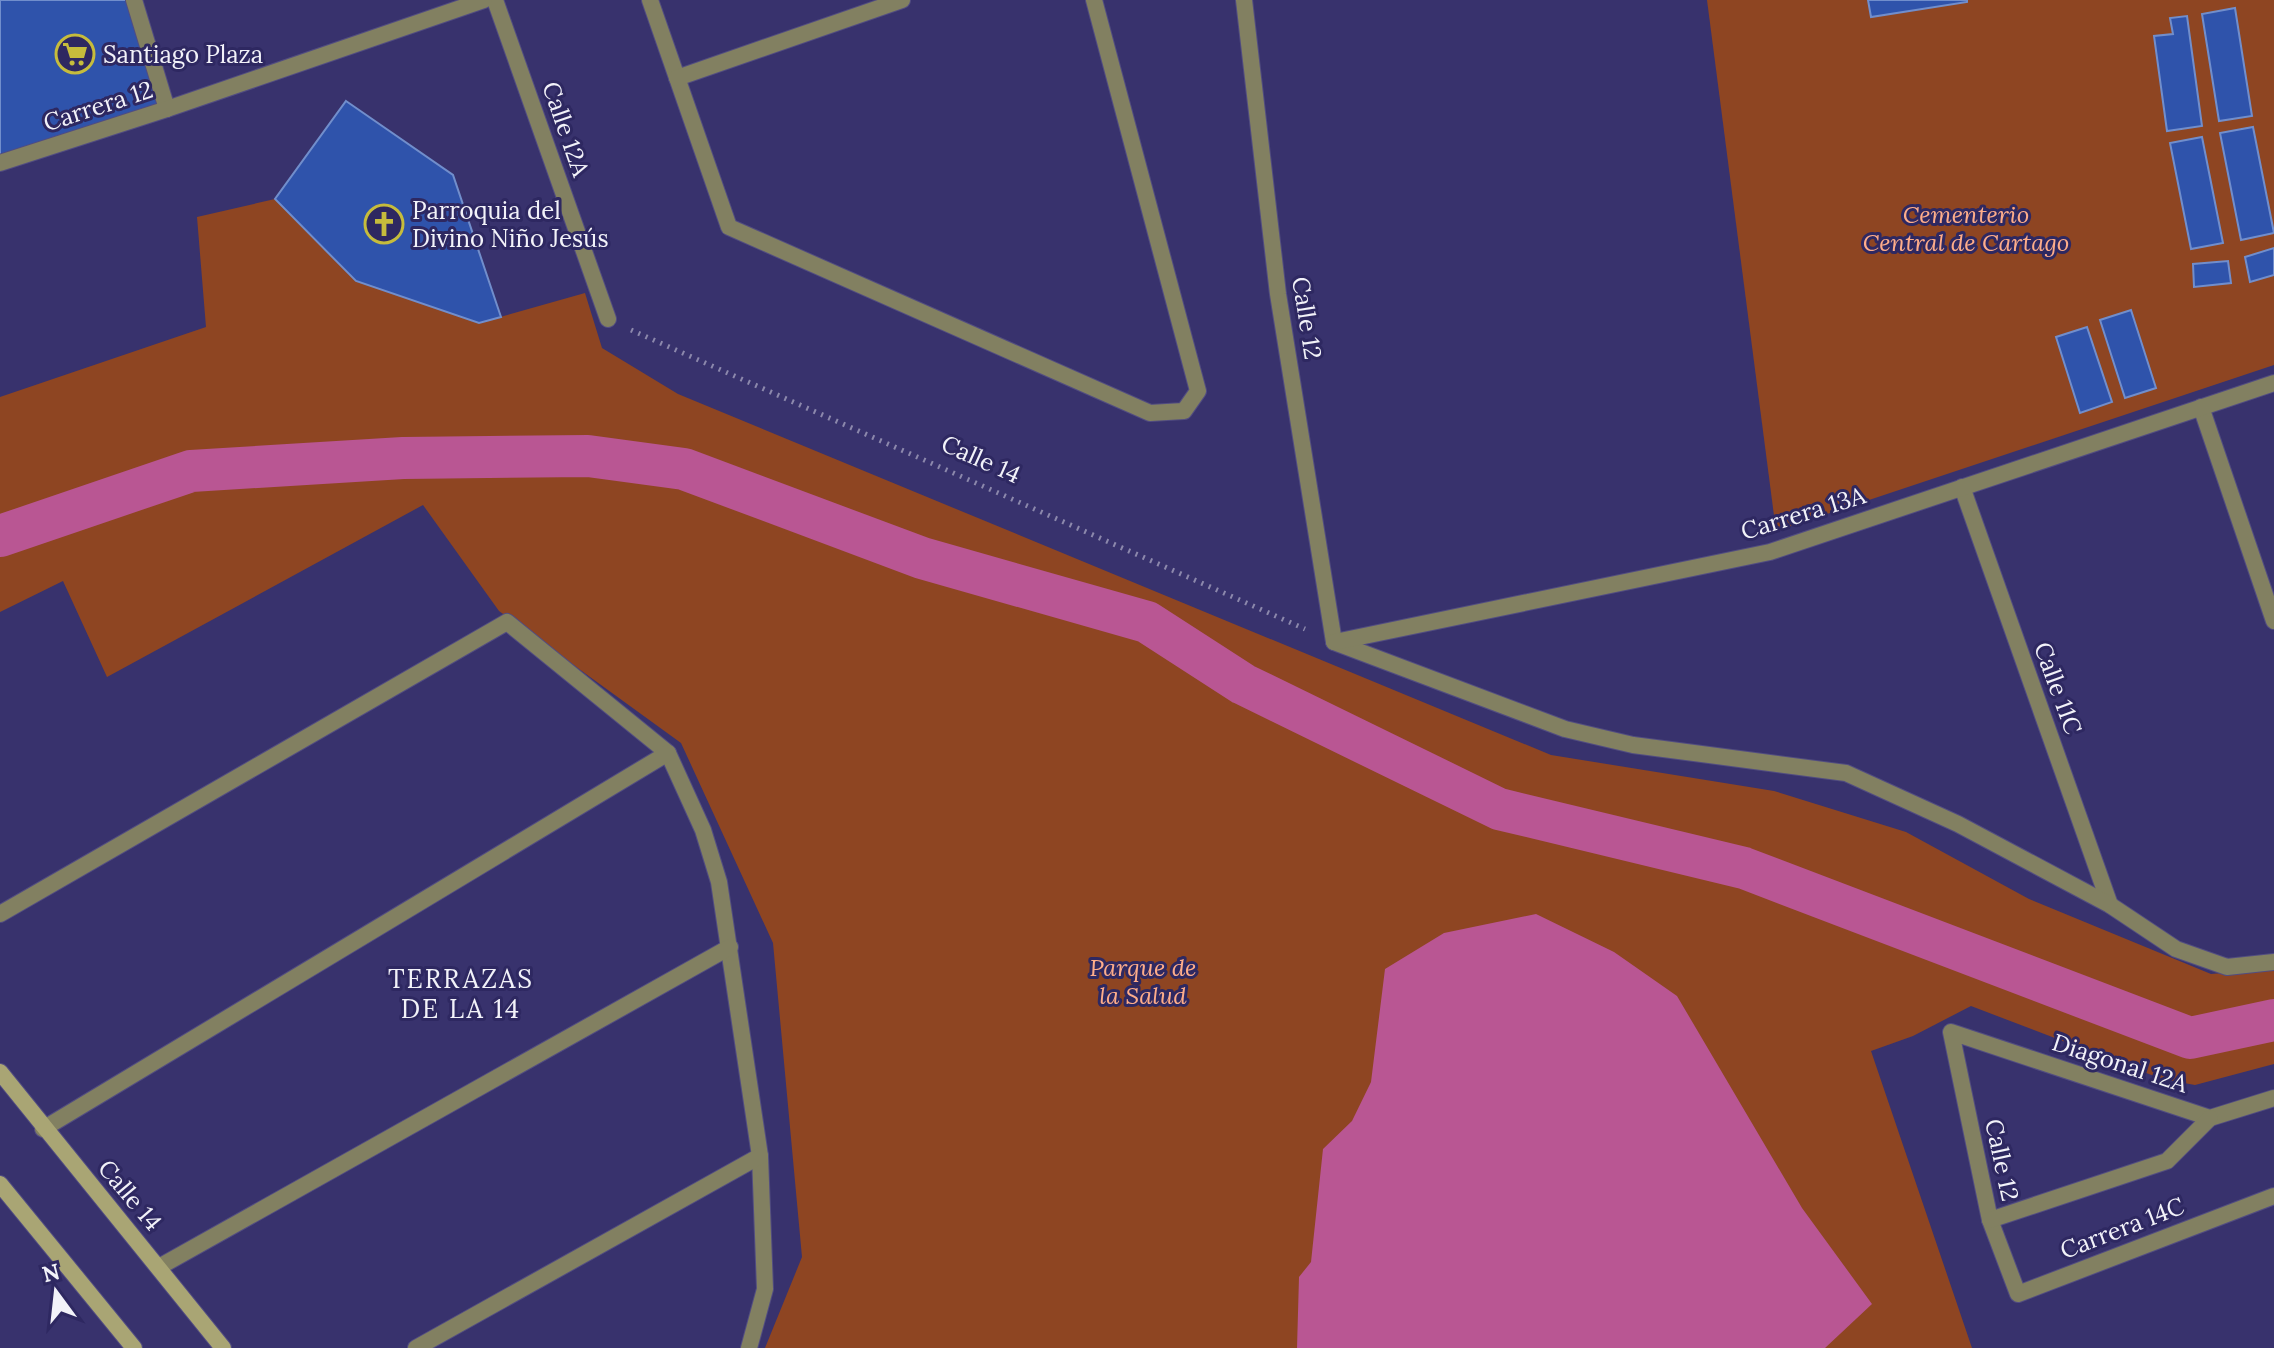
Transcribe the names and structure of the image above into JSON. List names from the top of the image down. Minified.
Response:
{"streets":{"main road":["Calle 14"],"street":["Carrera 12","Calle 12A","Calle 12","Carrera 13A","Calle 11C","Diagonal 12A","Carrera 14C"]},"crossings":[["Calle 12A","Calle 14"],["Calle 12","Calle 14"],["Calle 12","Carrera 13A"],["Calle 12","Diagonal 12A"],["Calle 12","Carrera 14C"],["Calle 14","Carrera 13A"],["Carrera 13A","Calle 11C"]],"districts":["TERRAZAS DE LA 14"],"parks":["Cementerio Central de Cartago","Parque de la Salud"],"places":{"supermarket":["Santiago Plaza"],"church":["Parroquia del Divino Niño Jesús"]},"north":"top"}
